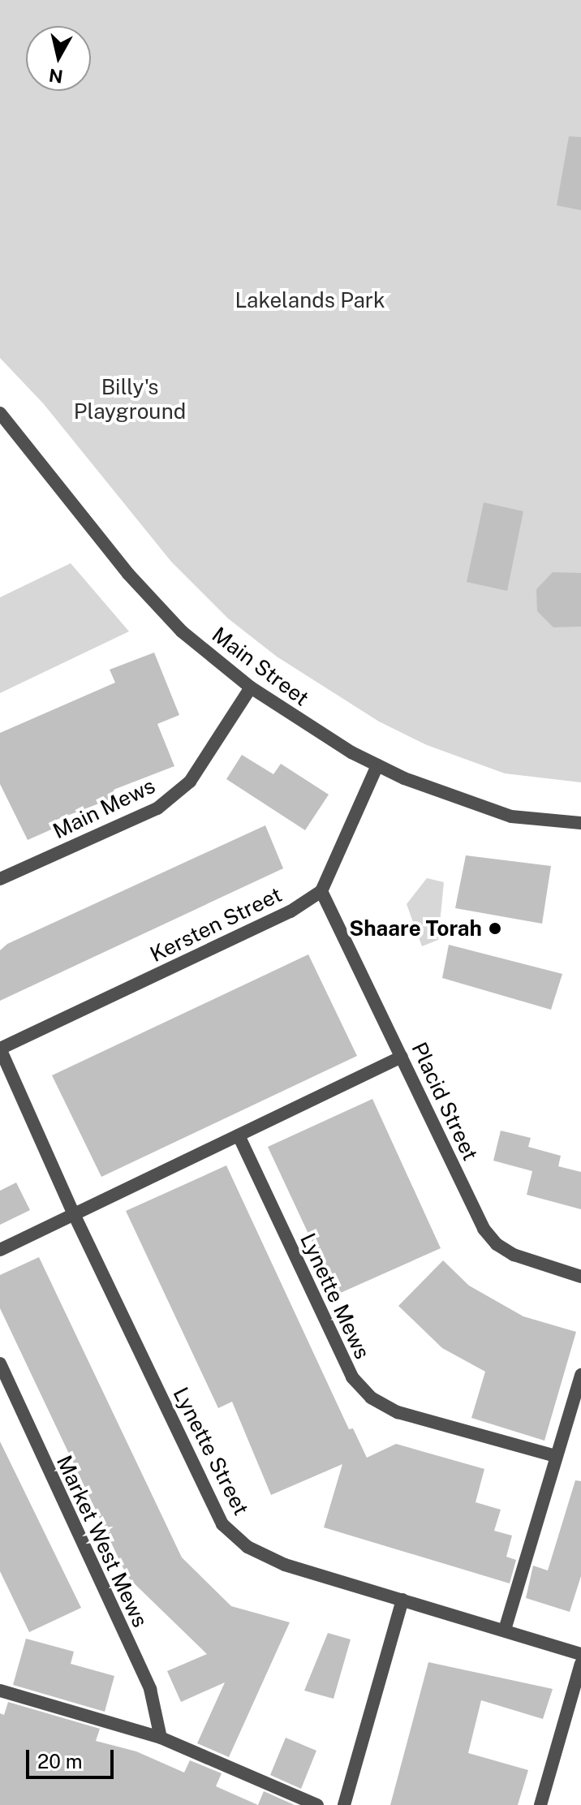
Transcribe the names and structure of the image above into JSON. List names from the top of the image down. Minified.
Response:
{"streets":{"street":["Main Street","Main Mews","Kersten Street","Placid Street","Lynette Mews","Lynette Street","Market West Mews"]},"crossings":[["Main Street","Main Mews"],["Kersten Street","Placid Street"],["Kersten Street","Lynette Street"]],"parks":["Lakelands Park","Billy's Playground"],"places":["Shaare Torah"],"scale_bar":"20 m","north":"bottom"}
